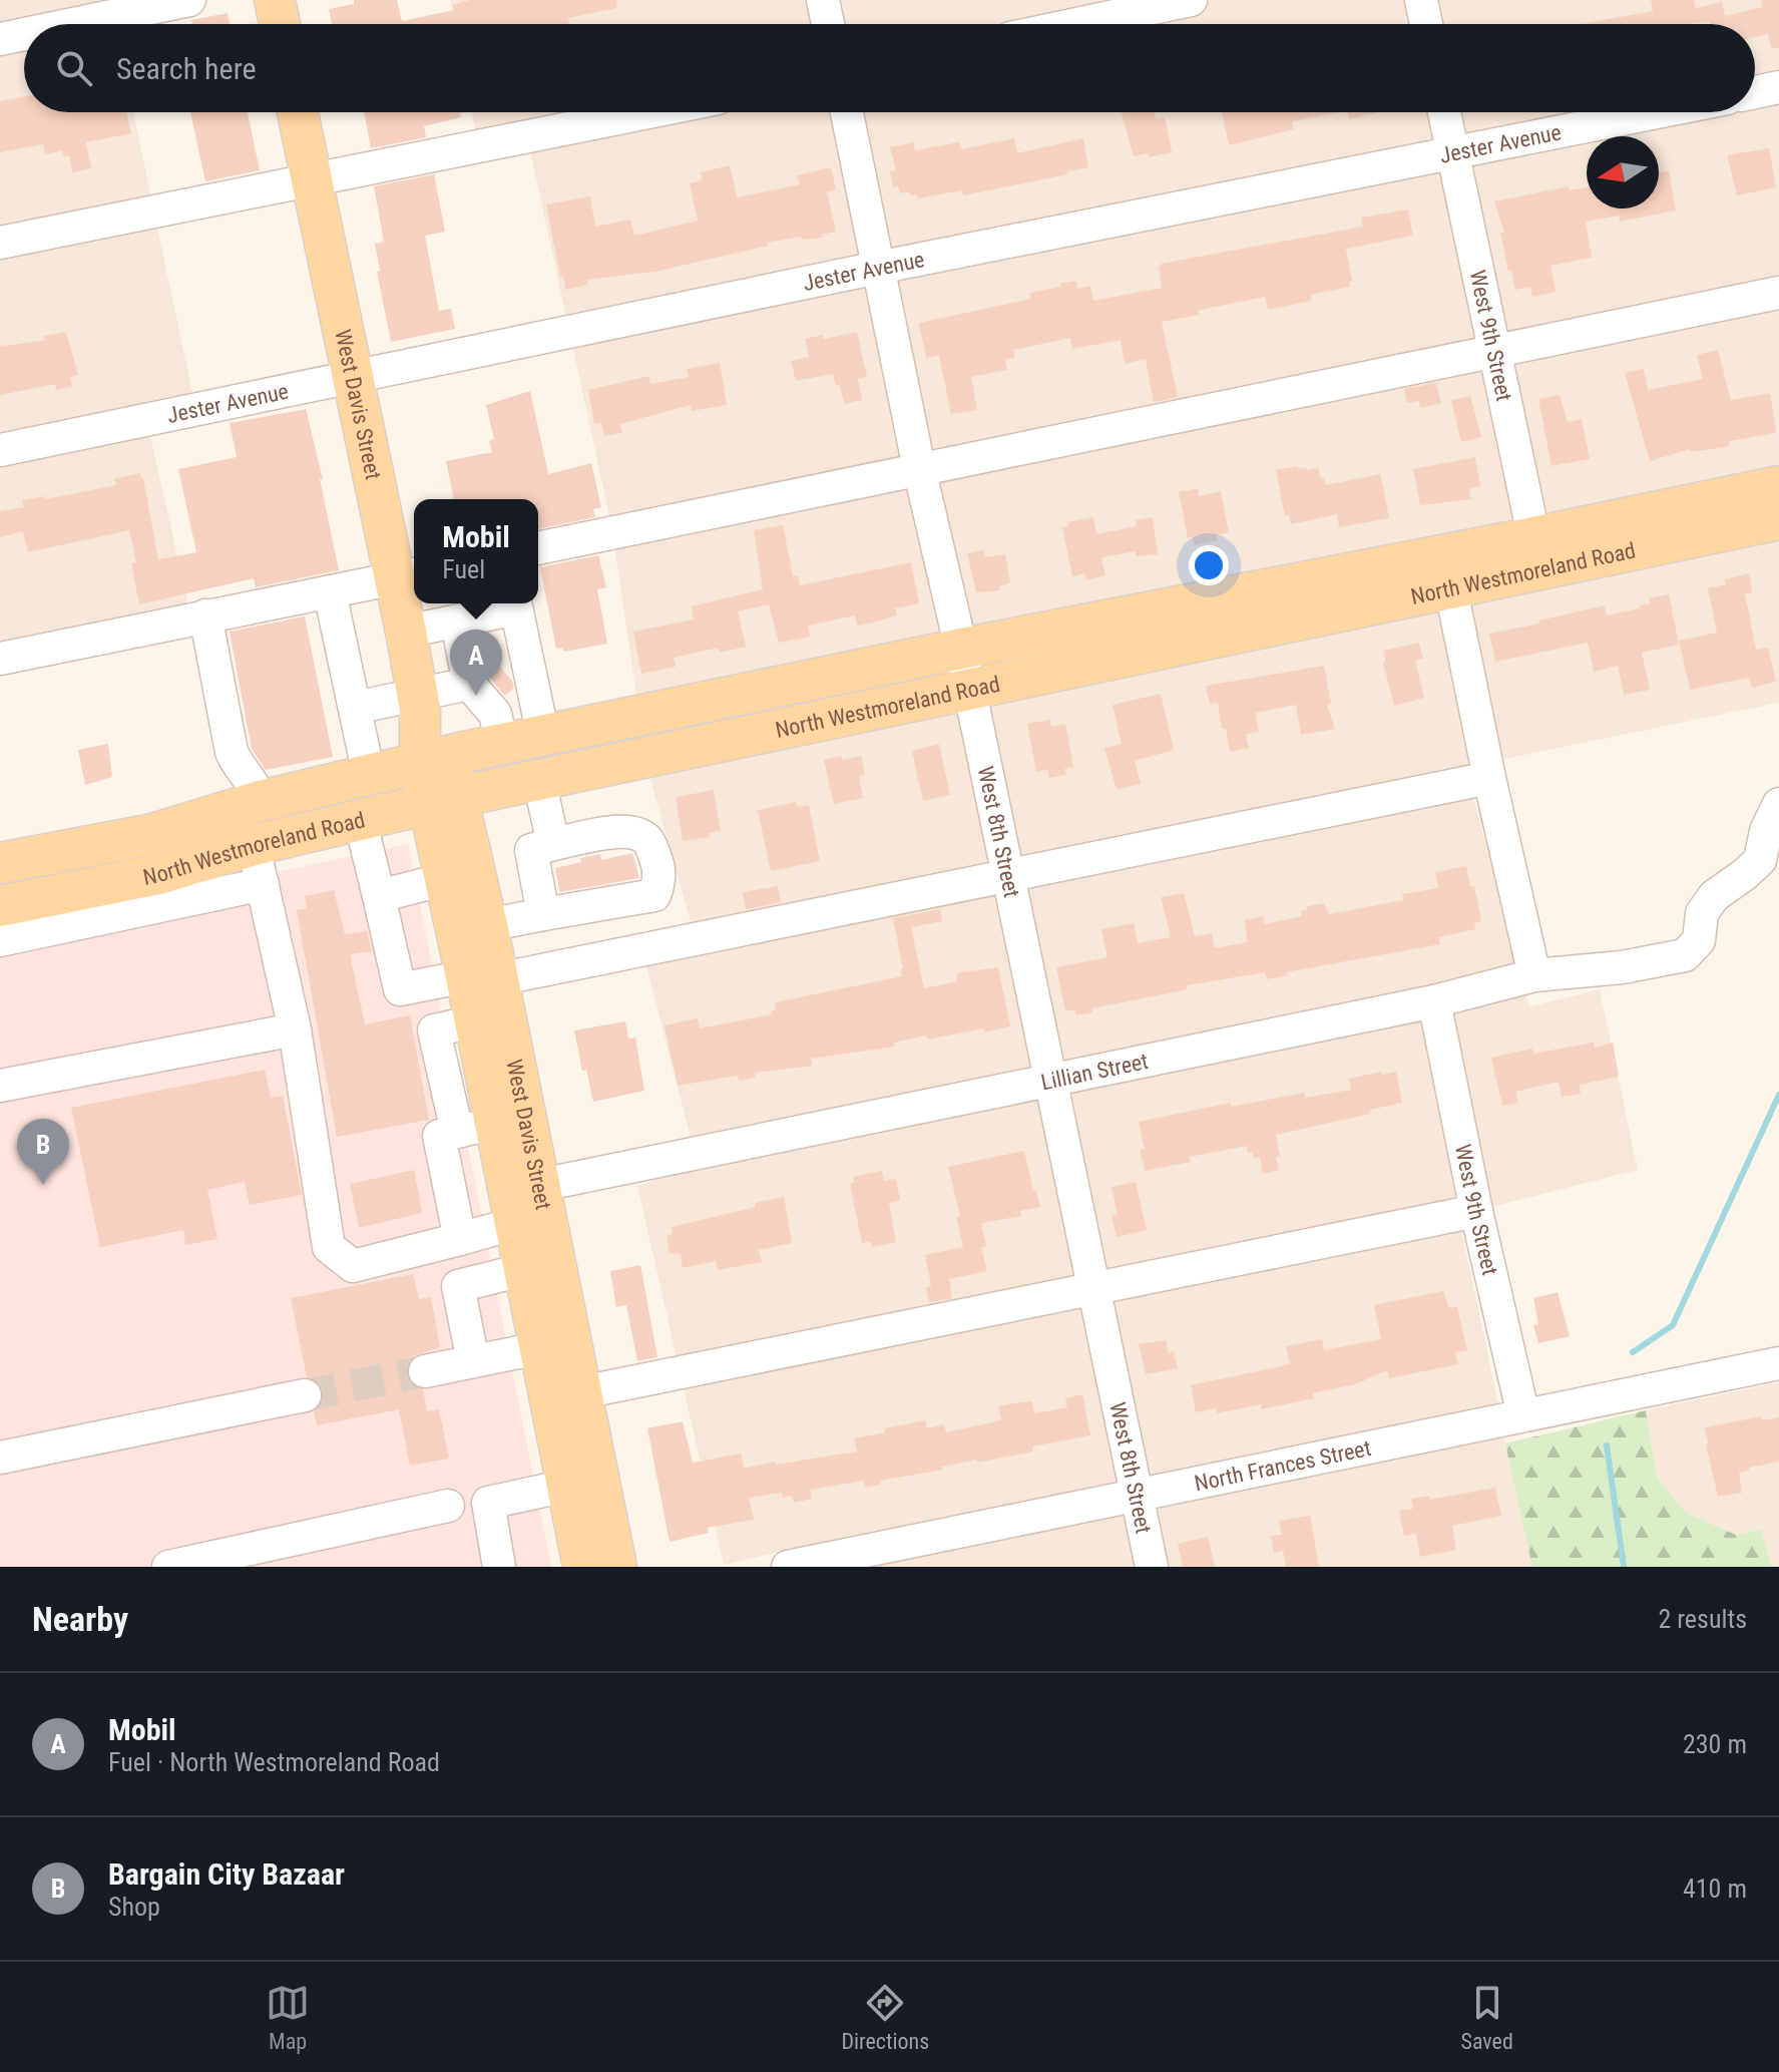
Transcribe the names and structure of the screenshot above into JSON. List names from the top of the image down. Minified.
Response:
{"streets":{"main road":["West Davis Street","North Westmoreland Road"],"street":["Jester Avenue","West 9th Street","West 8th Street","Lillian Street","North Frances Street"]},"crossings":[["Jester Avenue","West 9th Street"],["Jester Avenue","West Davis Street"],["Jester Avenue","West 8th Street"],["West 9th Street","North Westmoreland Road"],["West 9th Street","Lillian Street"],["West 9th Street","North Frances Street"],["West Davis Street","North Westmoreland Road"],["West Davis Street","Lillian Street"],["North Westmoreland Road","West 8th Street"],["West 8th Street","Lillian Street"],["West 8th Street","North Frances Street"]],"north":"left","page":{"search":"Search here","popup":["Mobil","Fuel"],"pins":["A","B"],"heading":["Nearby","2 results"],"list":[{"mark":"A","name":"Mobil","note":"Fuel · North Westmoreland Road","value":"230 m"},{"mark":"B","name":"Bargain City Bazaar","note":"Shop","value":"410 m"}],"nav":["Map","Directions","Saved"]}}
